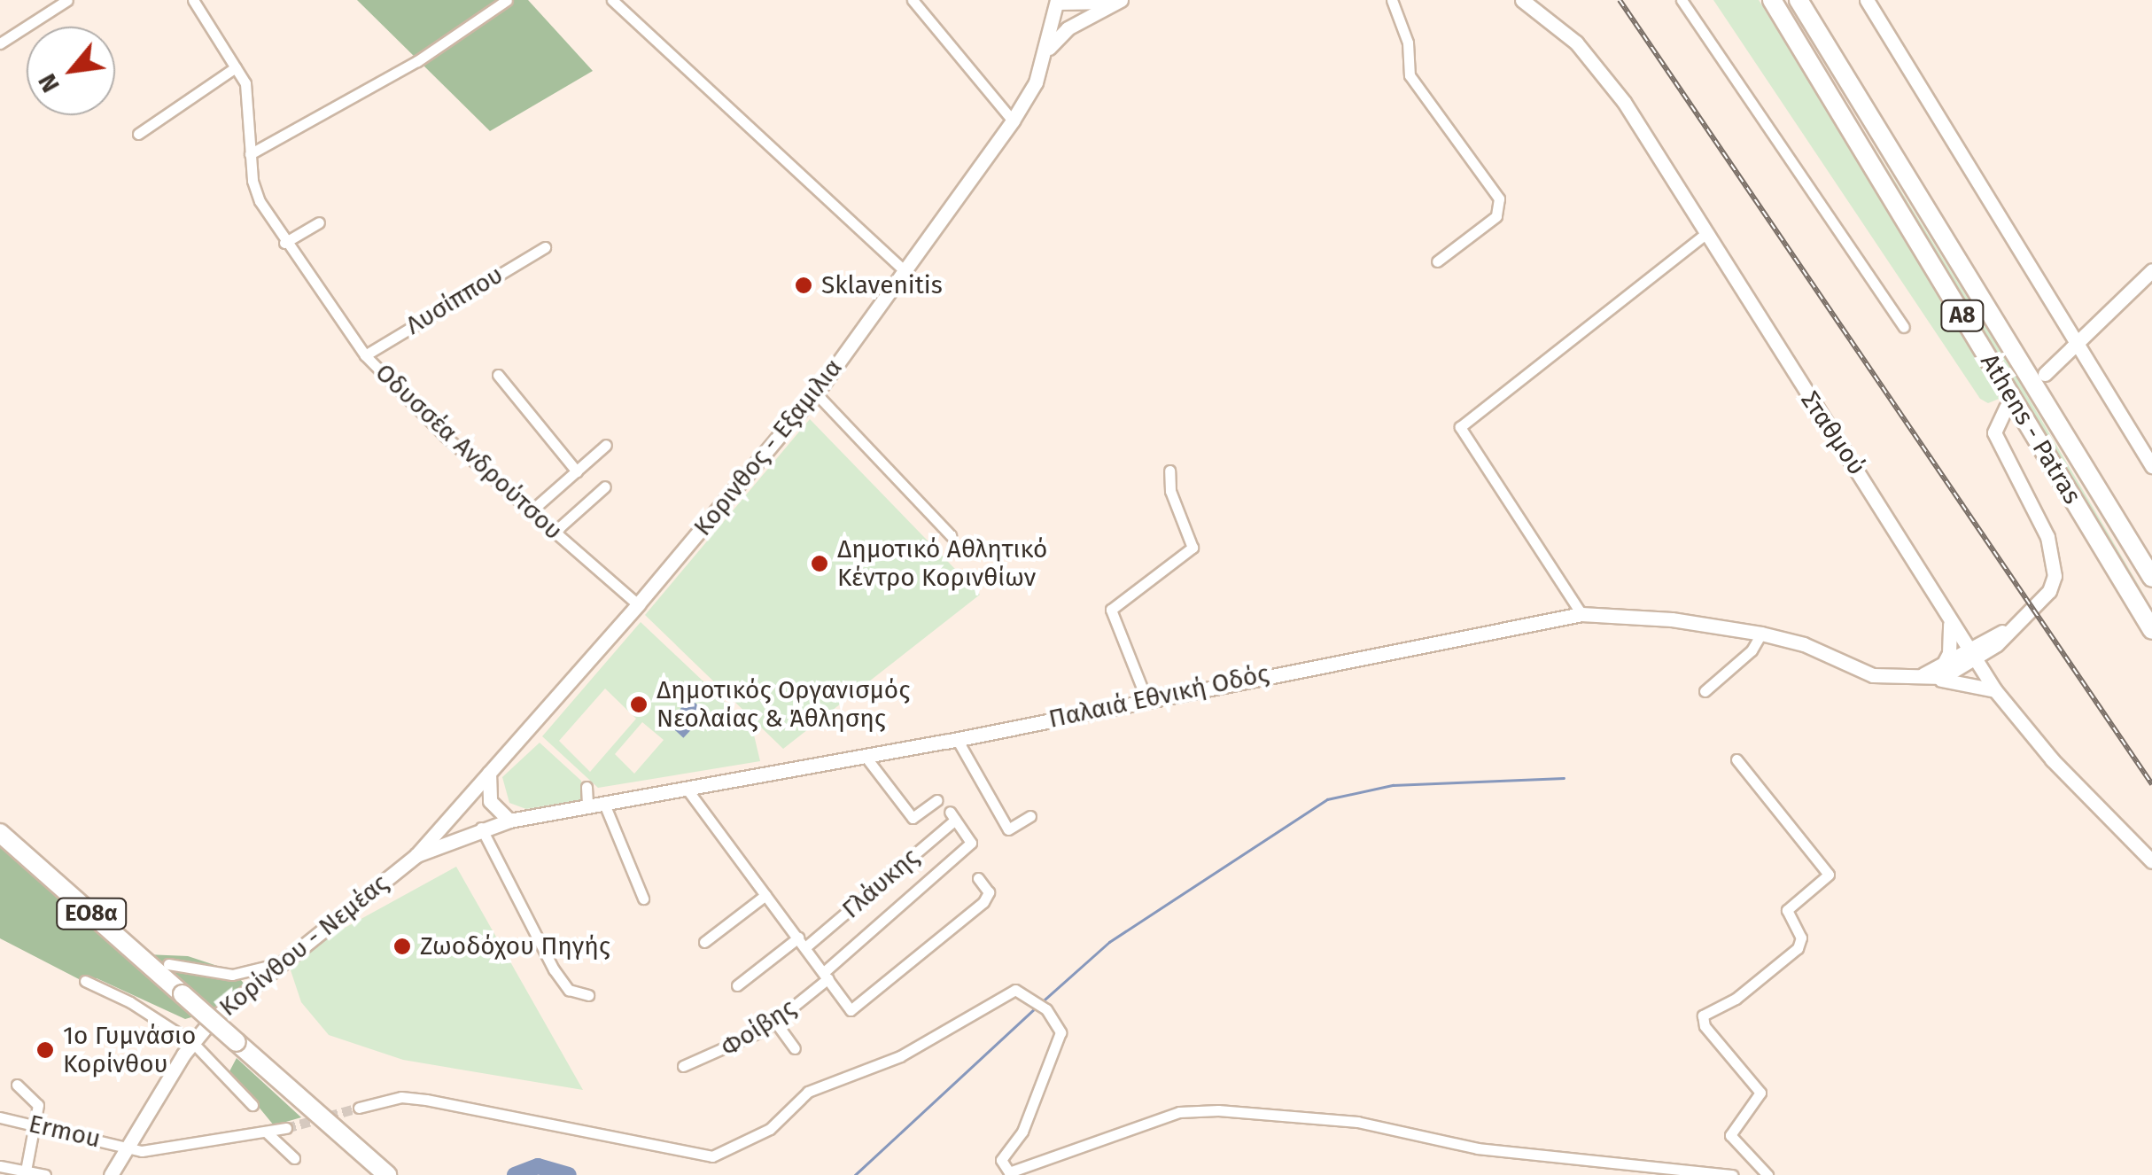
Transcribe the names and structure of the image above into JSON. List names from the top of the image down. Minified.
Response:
{"streets":{"highway":["Α8","Athens - Patras","ΕΟ8α"],"street":["Λυσίππου","Σταθμού","Κορινθος - Εξαμιλια","Οδυσσέα Ανδρούτσου","Παλαιά Εθνική Οδός","Γλάυκης","Κορίνθου - Νεμέας","Φοίβης","Ermou"]},"crossings":[["Λυσίππου","Οδυσσέα Ανδρούτσου"],["Σταθμού","Παλαιά Εθνική Οδός"],["Κορινθος - Εξαμιλια","Οδυσσέα Ανδρούτσου"],["Κορινθος - Εξαμιλια","Παλαιά Εθνική Οδός"],["Κορινθος - Εξαμιλια","Κορίνθου - Νεμέας"],["Παλαιά Εθνική Οδός","Κορίνθου - Νεμέας"],["Γλάυκης","Φοίβης"],["Κορίνθου - Νεμέας","Ermou"]],"places":["Sklavenitis","Δημοτικό Αθλητικό Κέντρο Κορινθίων","Δημοτικός Οργανισμός Νεολαίας & Άθλησης","Ζωοδόχου Πηγής","1ο Γυμνάσιο Κορίνθου"],"north":"bottom left"}
